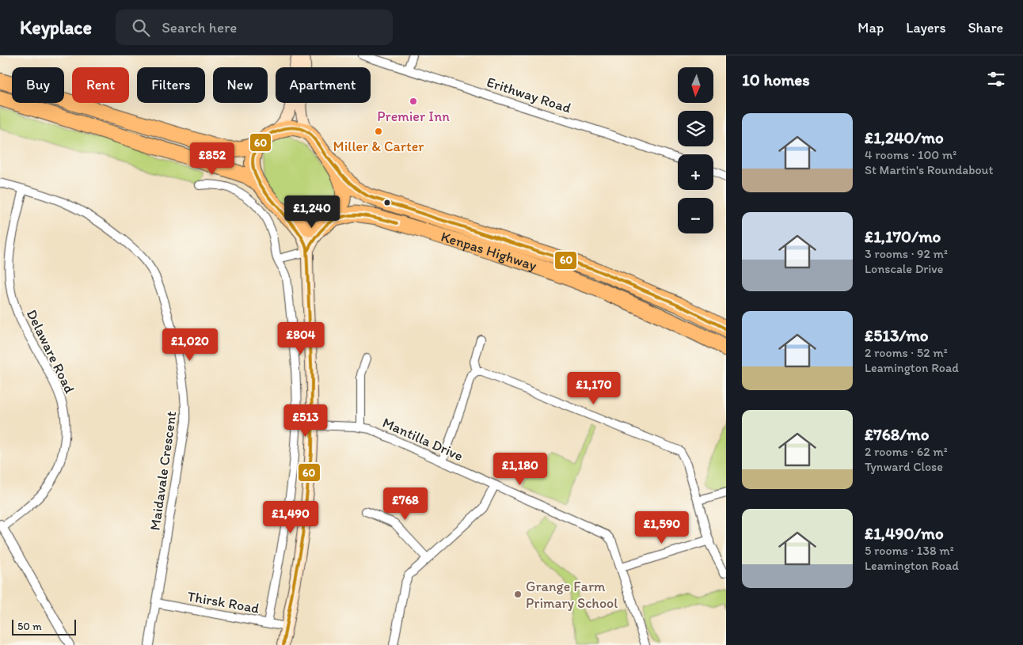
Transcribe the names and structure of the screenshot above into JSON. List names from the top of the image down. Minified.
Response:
{"streets":{"highway":["Kenpas Highway"],"street":["Erithway Road","Delaware Road","Mantilla Drive","Maidavale Crescent","Thirsk Road"]},"crossings":[["Delaware Road","Maidavale Crescent"],["Maidavale Crescent","Thirsk Road"]],"places":["Premier Inn","Miller & Carter","Grange Farm Primary School"],"lines":["transit line 60"],"scale_bar":"50 m","north":"bottom","page":{"header":"Keyplace","search":"Search here","nav":["Map","Layers","Share"],"heading":"10 homes","map_buttons":["+","−"],"chip":["Buy","Rent","Filters","New","Apartment"],"list":[{"name":"£1,240/mo","note":"4 rooms · 100 m² · St Martin's Roundabout"},{"name":"£1,170/mo","note":"3 rooms · 92 m² · Lonscale Drive"},{"name":"£513/mo","note":"2 rooms · 52 m² · Leamington Road"},{"name":"£768/mo","note":"2 rooms · 62 m² · Tynward Close"},{"name":"£1,490/mo","note":"5 rooms · 138 m² · Leamington Road"}],"price":["£852","£1,240","£804","£1,020","£1,170","£513","£1,180","£768","£1,490","£1,590"],"scale":"50 m"}}
